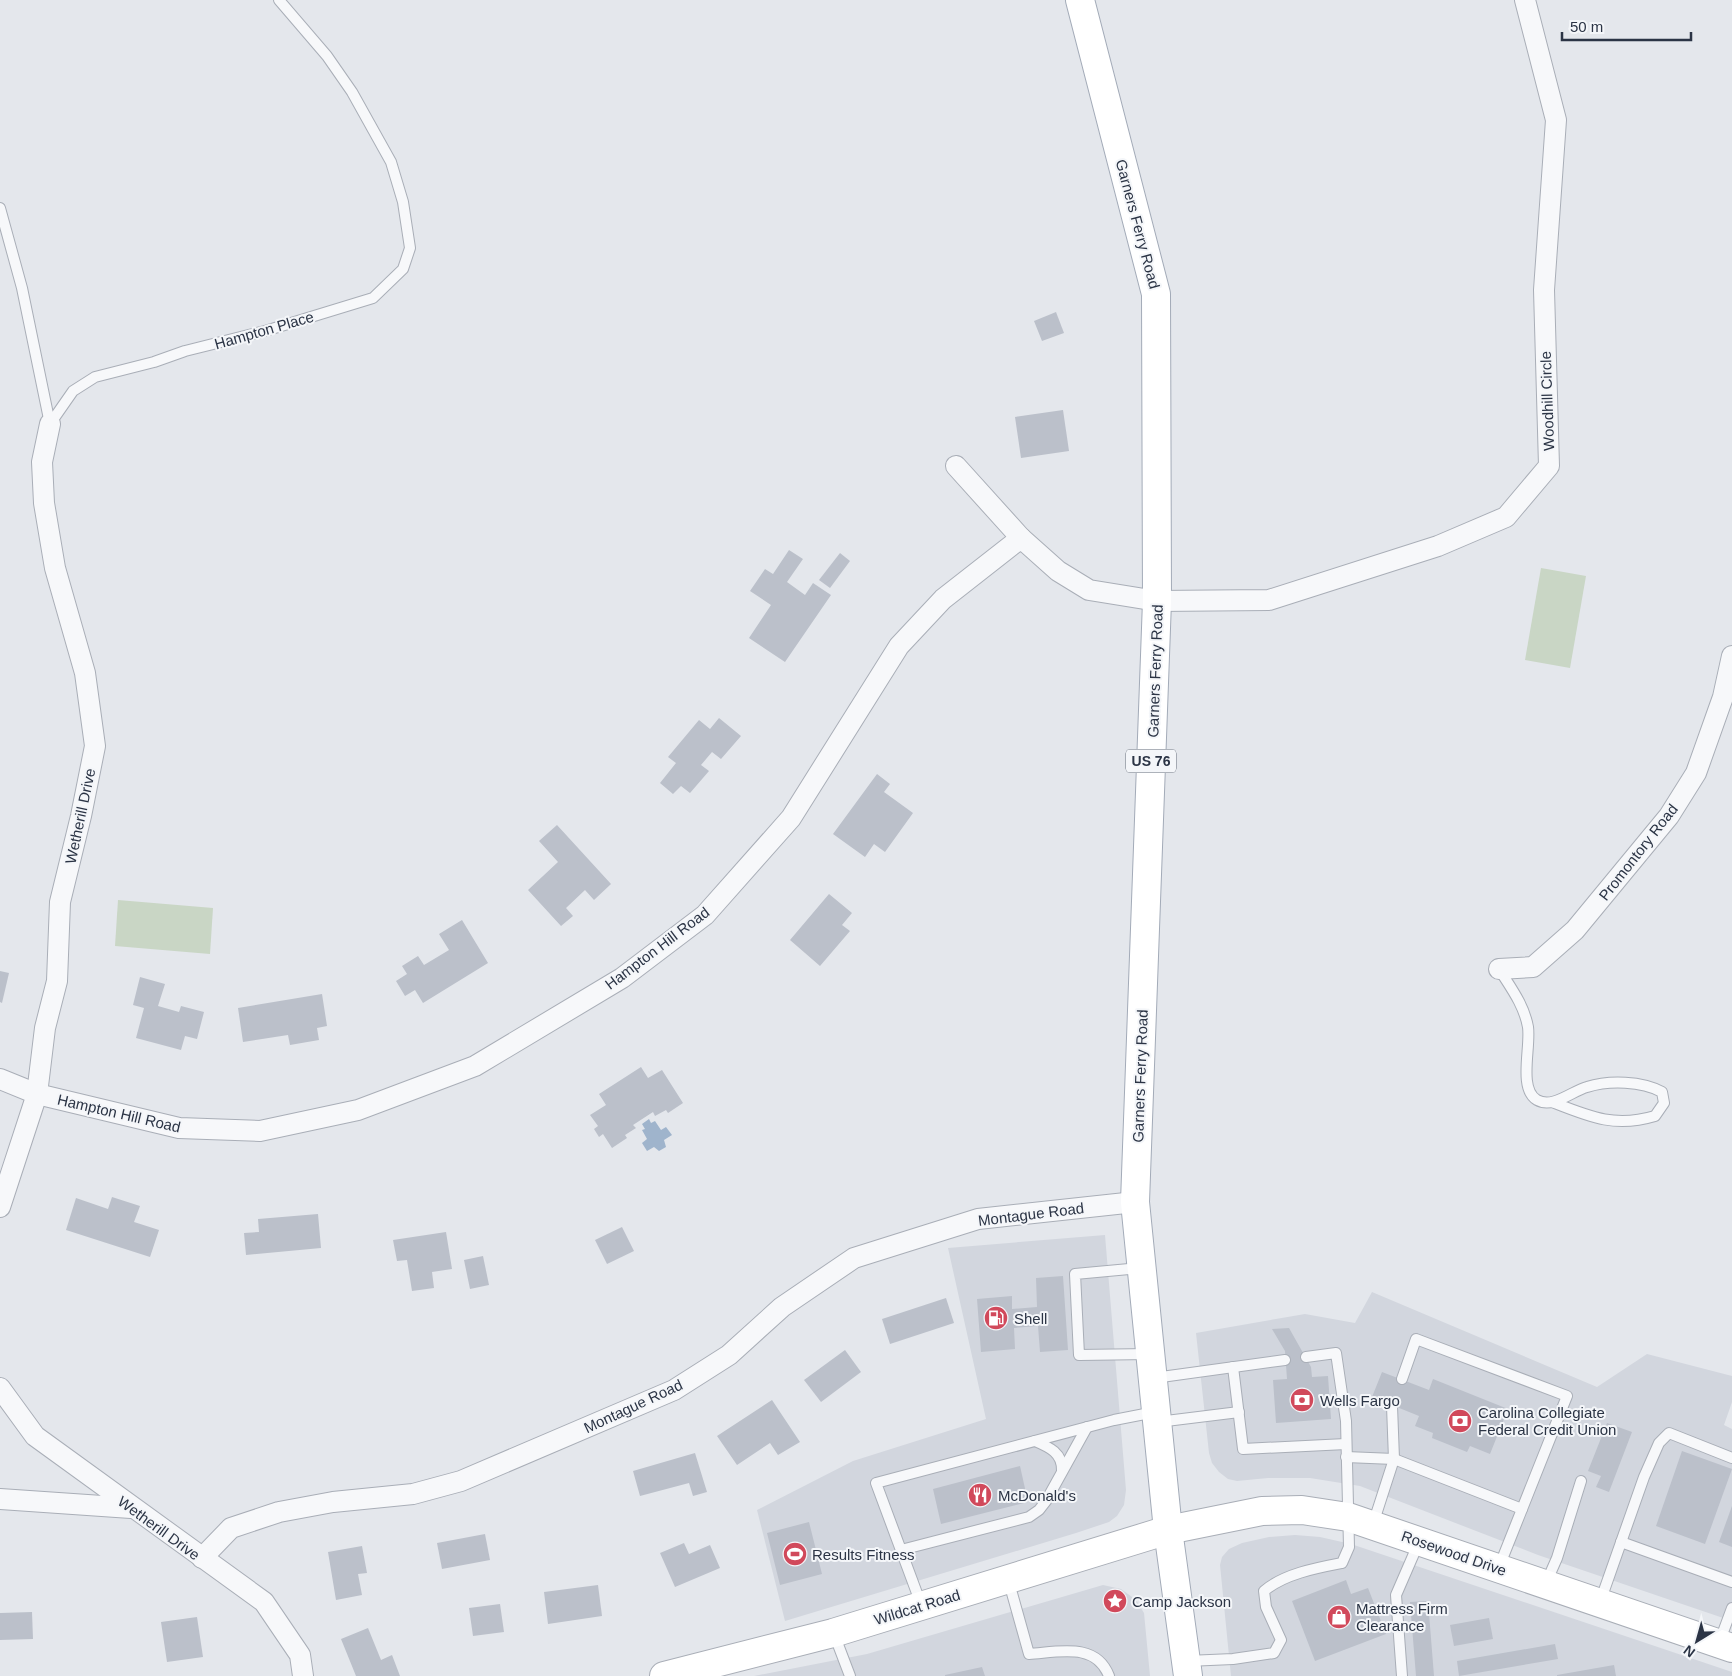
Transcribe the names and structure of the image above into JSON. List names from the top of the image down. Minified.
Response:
{"streets":{"main road":["Garners Ferry Road","US 76","Rosewood Drive","Wildcat Road"],"street":["Woodhill Circle","Wetherill Drive","Promontory Road","Hampton Hill Road","Montague Road"],"lane":["Hampton Place"]},"crossings":[["Garners Ferry Road","Woodhill Circle"],["Garners Ferry Road","US 76"],["Garners Ferry Road","Montague Road"],["Garners Ferry Road","Rosewood Drive"],["Garners Ferry Road","Wildcat Road"],["Hampton Place","Wetherill Drive"],["US 76","Rosewood Drive"],["US 76","Wildcat Road"],["Wetherill Drive","Hampton Hill Road"],["Wetherill Drive","Montague Road"],["Rosewood Drive","Wildcat Road"]],"places":{"fuel station":["Shell"],"bank":["Wells Fargo","Carolina Collegiate Federal Credit Union"],"restaurant":["McDonald's"],"sports":["Results Fitness"],"place":["Camp Jackson"],"shop":["Mattress Firm Clearance"]},"scale_bar":"50 m","north":"bottom left"}
